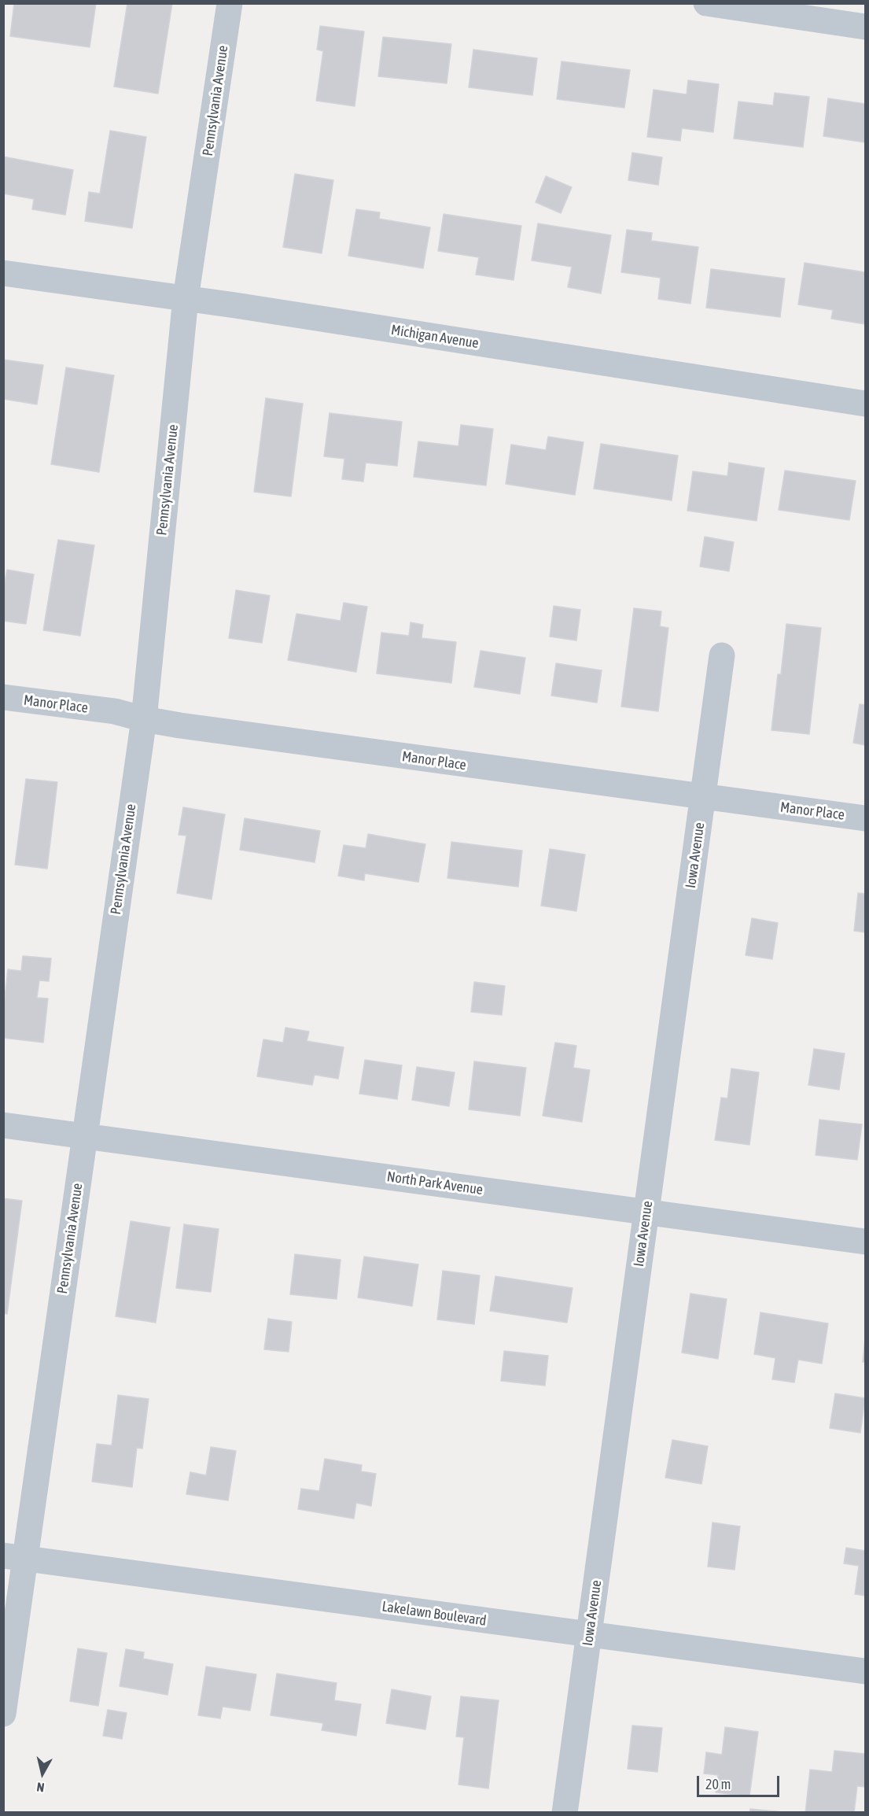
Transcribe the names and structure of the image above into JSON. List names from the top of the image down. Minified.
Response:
{"streets":{"street":["Pennsylvania Avenue","Michigan Avenue","Manor Place","Iowa Avenue","North Park Avenue","Lakelawn Boulevard"]},"crossings":[["Pennsylvania Avenue","Michigan Avenue"],["Pennsylvania Avenue","Manor Place"],["Pennsylvania Avenue","North Park Avenue"],["Pennsylvania Avenue","Lakelawn Boulevard"],["Manor Place","Iowa Avenue"],["Iowa Avenue","North Park Avenue"],["Iowa Avenue","Lakelawn Boulevard"]],"scale_bar":"20 m","north":"bottom"}
